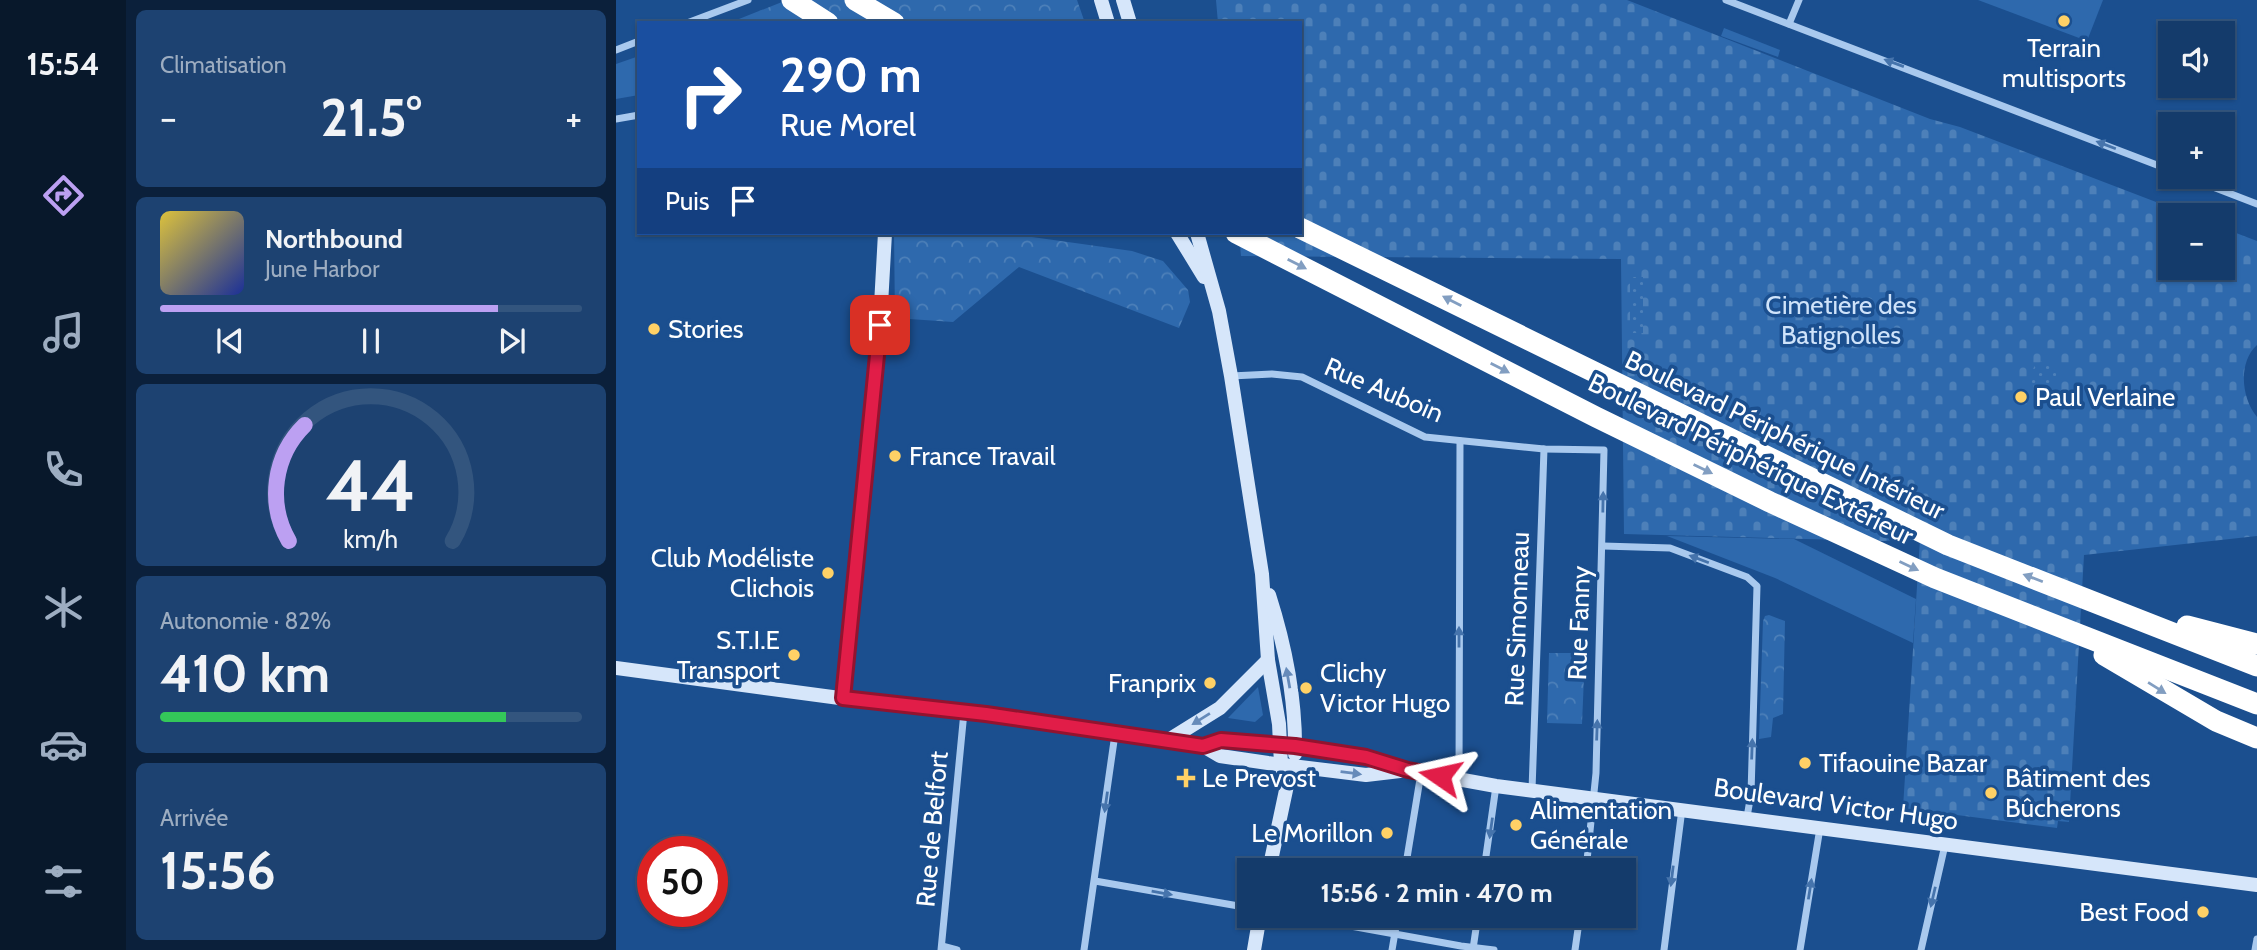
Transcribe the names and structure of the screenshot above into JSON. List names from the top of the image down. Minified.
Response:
{"streets":{"highway":["Boulevard Périphérique Intérieur","Boulevard Périphérique Extérieur"],"main road":["Boulevard Victor Hugo"],"street":["Rue Auboin","Rue Simonneau","Rue Fanny","Rue de Belfort"]},"crossings":[["Rue Auboin","Rue Simonneau"],["Rue Auboin","Rue Fanny"],["Rue Simonneau","Boulevard Victor Hugo"],["Rue Fanny","Boulevard Victor Hugo"],["Boulevard Victor Hugo","Rue de Belfort"]],"one_way":["Boulevard Périphérique Intérieur","Boulevard Périphérique Extérieur","Rue Fanny"],"parks":["Cimetière des Batignolles"],"places":{"other":["Terrain multisports","Stories","Paul Verlaine","France Travail","Club Modéliste Clichois","S.T.I.E Transport","Franprix","Clichy Victor Hugo","Tifaouine Bazar","Bâtiment des Bûcherons","Alimentation Générale","Le Morillon","Best Food"],"health":["Le Prevost"]},"page":{"tabs":"15:54","tile":["Climatisation",["Autonomie · 82%","410 km"],["Arrivée","15:56"]],"map_buttons":["+","−"],"turn":["290 m","Rue Morel"],"heat":["−","21.5°","+"],"then":"Puis","song":["Northbound","June Harbor"],"limit":"50","trip":"15:56 · 2 min · 470 m","gauge":["44","km/h"]}}
